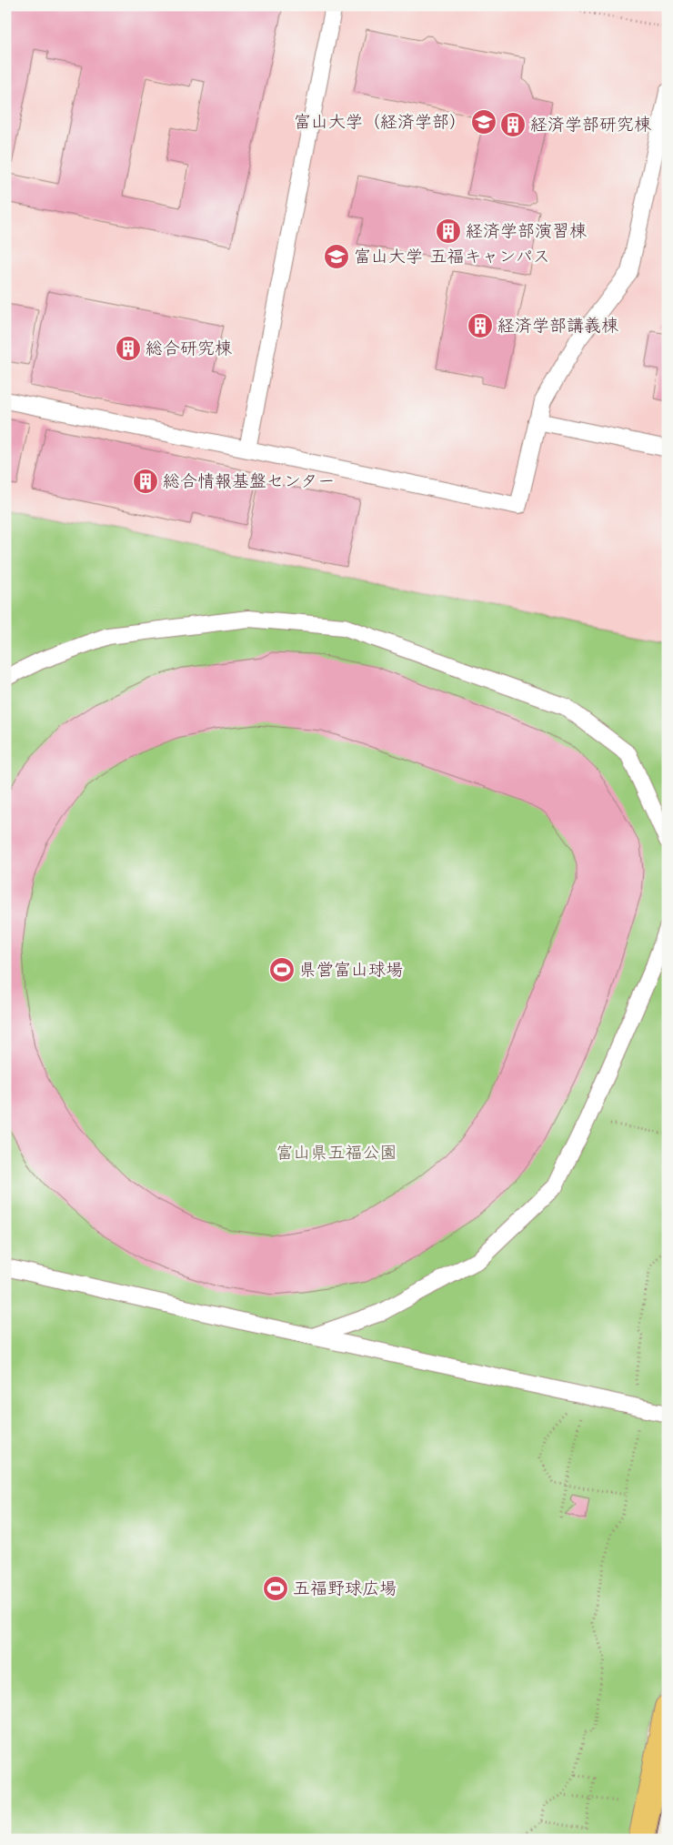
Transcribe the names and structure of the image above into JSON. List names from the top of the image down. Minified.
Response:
{"parks":["富山県五福公園"],"places":{"school or university":["富山大学（経済学部）","富山大学 五福キャンパス"],"building":["経済学部研究棟","経済学部演習棟","経済学部講義棟","総合研究棟","総合情報基盤センター"],"sports":["県営富山球場","五福野球広場"]}}
